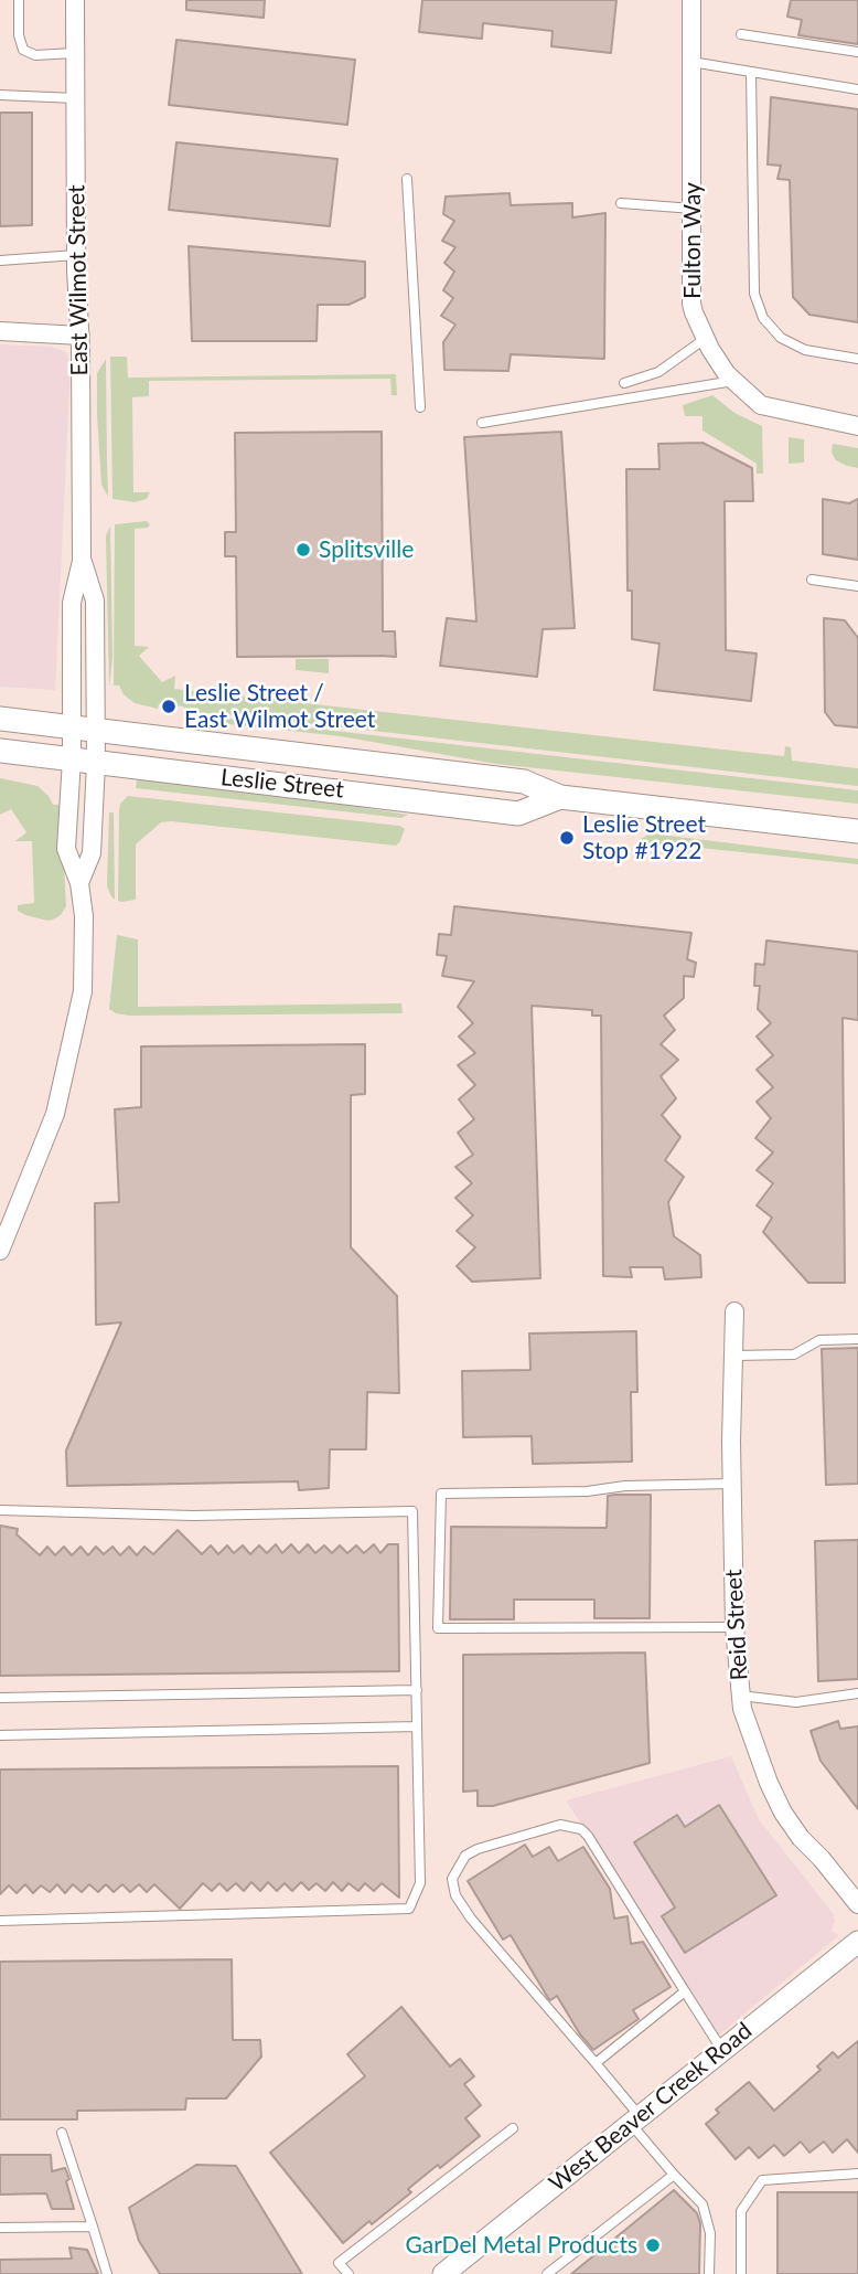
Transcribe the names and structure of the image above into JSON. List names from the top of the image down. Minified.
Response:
{"streets":{"main road":["Leslie Street"],"street":["Fulton Way","East Wilmot Street","Reid Street","West Beaver Creek Road"]},"crossings":[["East Wilmot Street","Leslie Street"]],"places":["Splitsville","Leslie Street / East Wilmot Street","Leslie Street Stop #1922","GarDel Metal Products"]}
